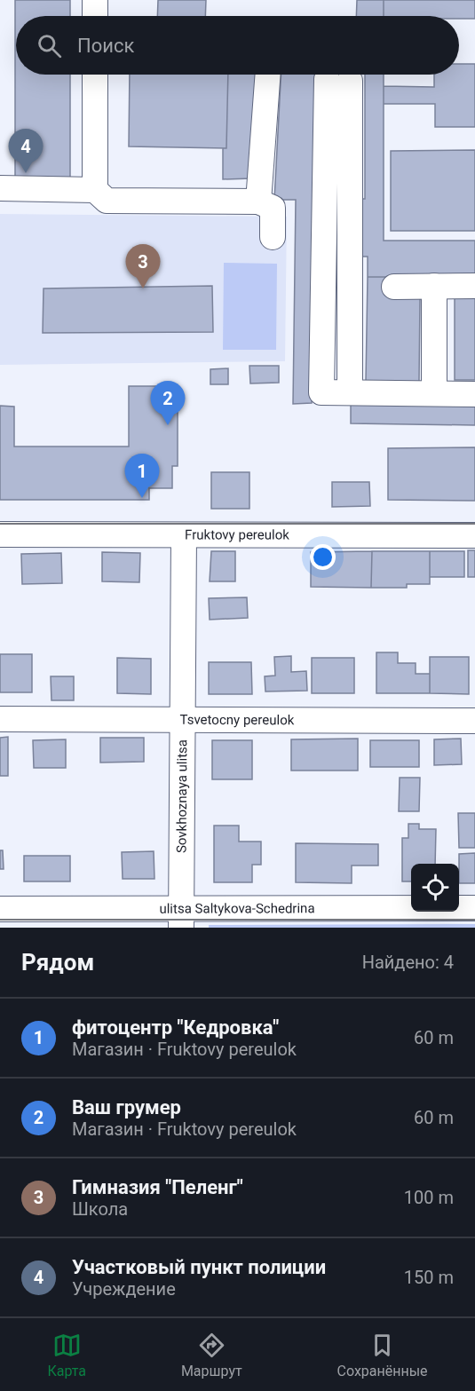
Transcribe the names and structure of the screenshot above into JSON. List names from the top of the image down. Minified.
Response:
{"streets":{"street":["Fruktovy pereulok","Tsvetocny pereulok","Sovkhoznaya ulitsa","ulitsa Saltykova-Schedrina"]},"crossings":[["Fruktovy pereulok","Sovkhoznaya ulitsa"],["Tsvetocny pereulok","Sovkhoznaya ulitsa"],["Sovkhoznaya ulitsa","ulitsa Saltykova-Schedrina"]],"page":{"search":"Поиск","pins":["4","3","2","1"],"heading":["Рядом","Найдено: 4"],"list":[{"mark":"1","name":"фитоцентр \"Кедровка\"","note":"Магазин · Fruktovy pereulok","value":"60 m"},{"mark":"2","name":"Ваш грумер","note":"Магазин · Fruktovy pereulok","value":"60 m"},{"mark":"3","name":"Гимназия \"Пеленг\"","note":"Школа","value":"100 m"},{"mark":"4","name":"Участковый пункт полиции","note":"Учреждение","value":"150 m"}],"nav":["Карта","Маршрут","Сохранённые"]}}
